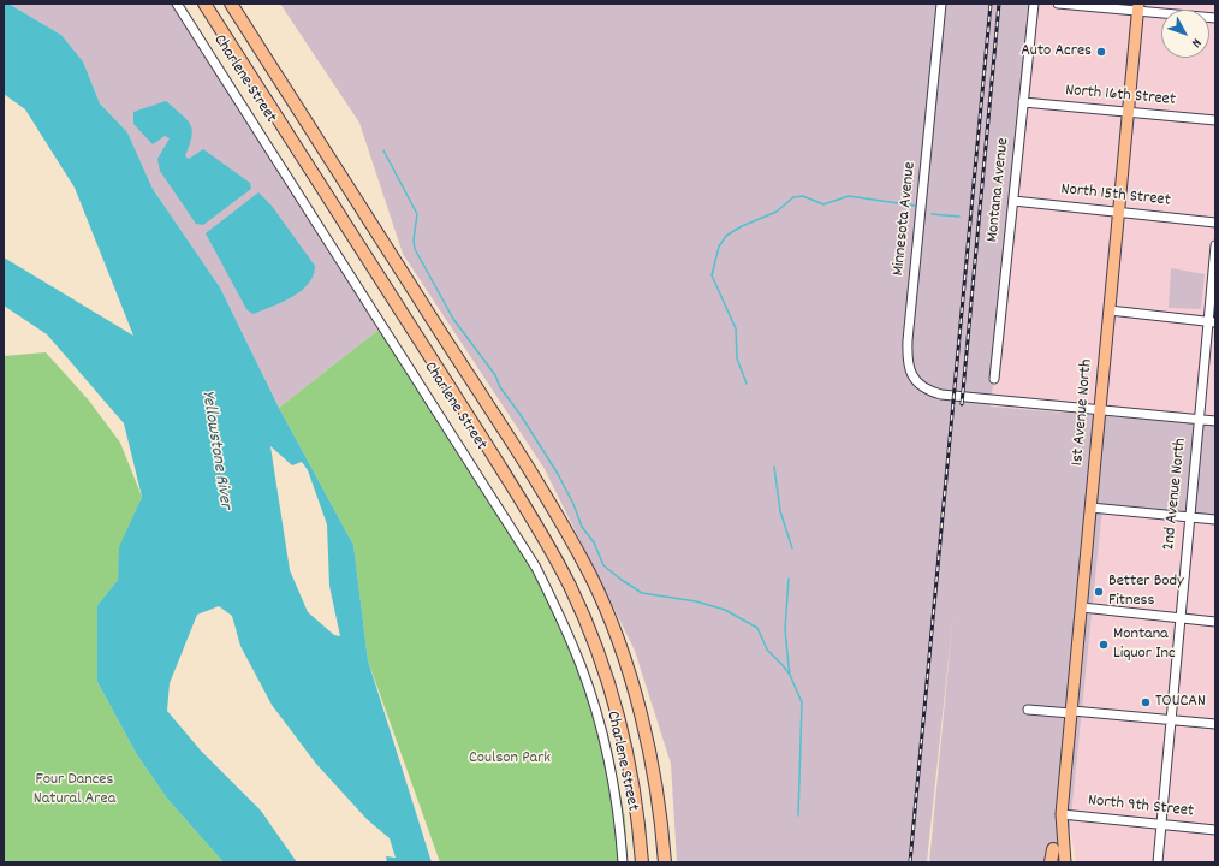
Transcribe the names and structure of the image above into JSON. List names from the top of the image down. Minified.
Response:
{"streets":{"main road":["1st Avenue North"],"street":["Charlene Street","North 16th Street","Montana Avenue","North 15th Street","Minnesota Avenue","2nd Avenue North","North 9th Street"]},"crossings":[["North 16th Street","Montana Avenue"],["North 16th Street","1st Avenue North"],["Montana Avenue","North 15th Street"],["North 15th Street","1st Avenue North"],["Minnesota Avenue","1st Avenue North"],["1st Avenue North","North 9th Street"],["2nd Avenue North","North 9th Street"]],"water":["Yellowstone River"],"parks":["Coulson Park","Four Dances Natural Area"],"places":["Auto Acres","Better Body Fitness","Montana Liquor Inc","TOUCAN"],"north":"bottom right"}
